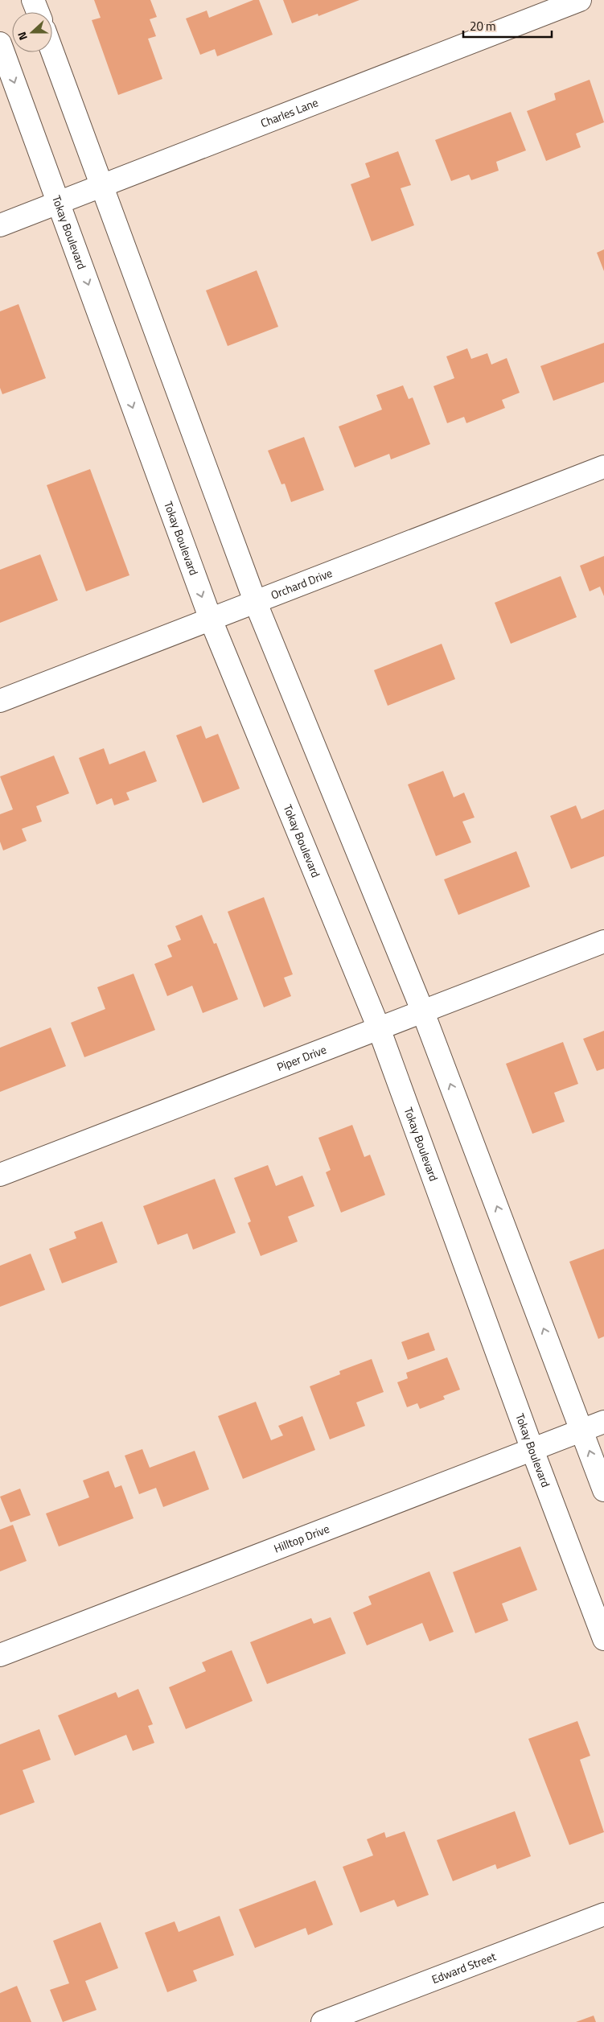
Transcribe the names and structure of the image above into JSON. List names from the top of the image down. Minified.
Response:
{"streets":{"street":["Charles Lane","Tokay Boulevard","Orchard Drive","Piper Drive","Hilltop Drive","Edward Street"]},"crossings":[["Charles Lane","Tokay Boulevard"],["Tokay Boulevard","Orchard Drive"],["Tokay Boulevard","Piper Drive"],["Tokay Boulevard","Hilltop Drive"]],"scale_bar":"20 m","north":"left"}
